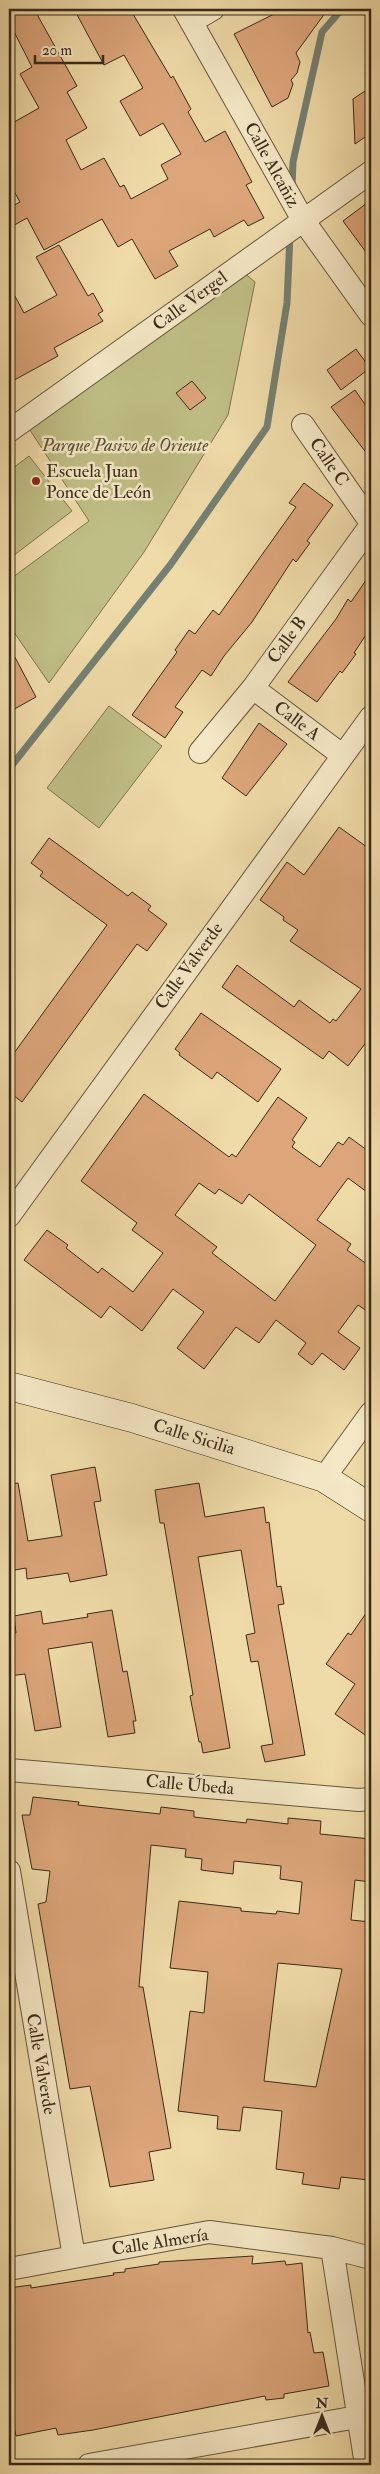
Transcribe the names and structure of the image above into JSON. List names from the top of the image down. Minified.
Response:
{"streets":{"street":["Calle Alcañiz","Calle Vergel","Calle C","Calle B","Calle A","Calle Valverde","Calle Sicilia","Calle Úbeda","Calle Almería"]},"crossings":[["Calle Alcañiz","Calle Vergel"],["Calle C","Calle B"],["Calle B","Calle A"],["Calle A","Calle Valverde"],["Calle Valverde","Calle Almería"]],"parks":["Parque Pasivo de Oriente"],"places":["Escuela Juan Ponce de León"],"scale_bar":"20 m","north":"top"}
